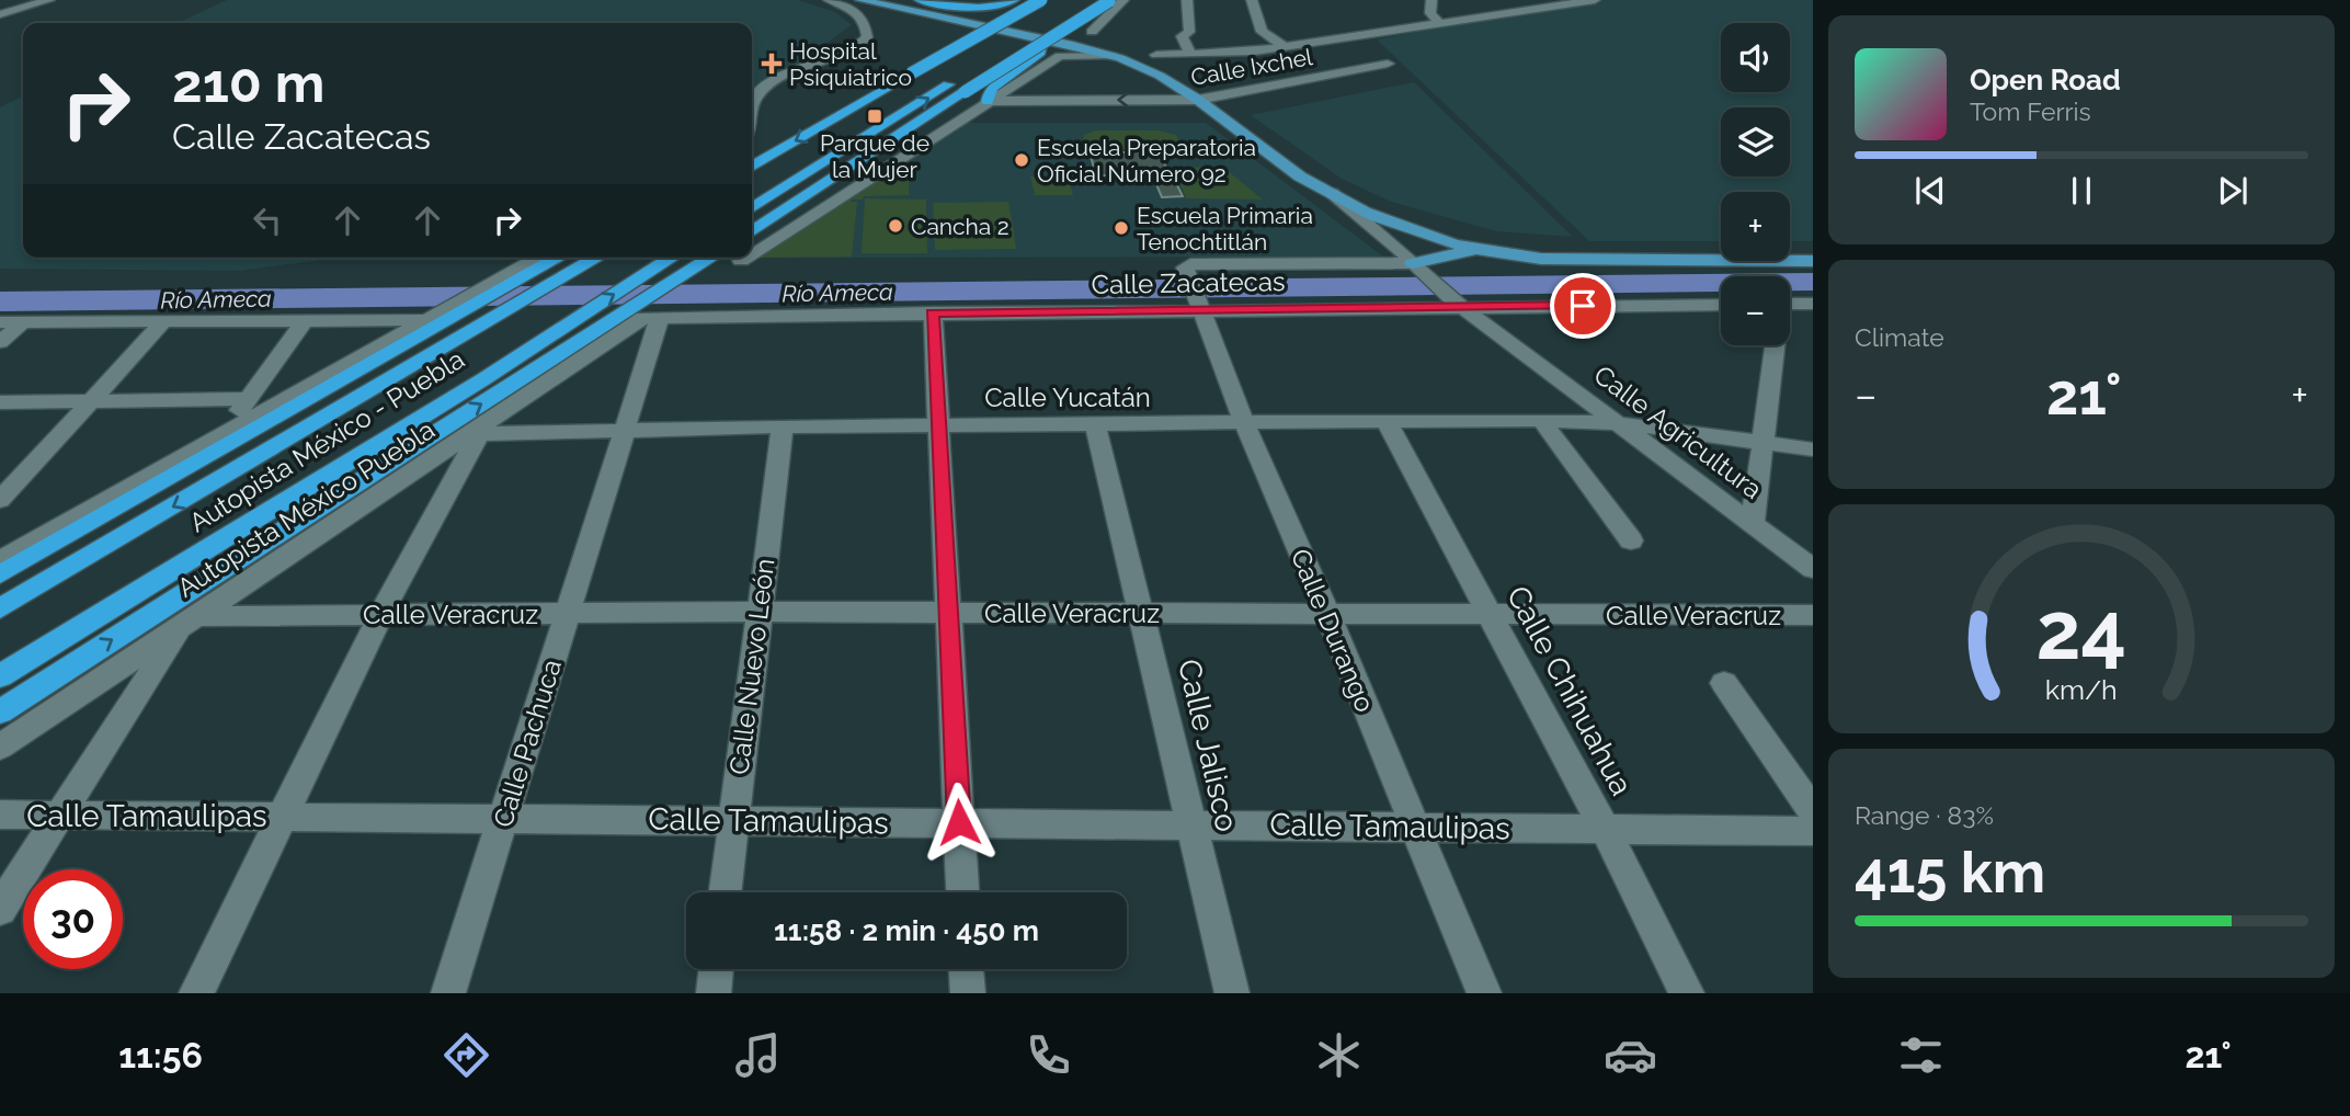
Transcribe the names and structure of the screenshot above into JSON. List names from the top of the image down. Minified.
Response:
{"streets":{"highway":["Autopista México - Puebla","Autopista México Puebla"],"street":["Calle Ixchel","Calle Zacatecas","Calle Yucatán","Calle Agricultura","Calle Veracruz","Calle Durango","Calle Nuevo León","Calle Chihuahua","Calle Pachuca","Calle Jalisco","Calle Tamaulipas"]},"crossings":[["Calle Zacatecas","Calle Agricultura"],["Calle Zacatecas","Autopista México Puebla"],["Calle Zacatecas","Calle Durango"],["Calle Zacatecas","Calle Pachuca"],["Calle Yucatán","Calle Agricultura"],["Calle Yucatán","Autopista México Puebla"],["Calle Yucatán","Calle Durango"],["Calle Yucatán","Calle Nuevo León"],["Calle Yucatán","Calle Chihuahua"],["Calle Yucatán","Calle Pachuca"],["Calle Yucatán","Calle Jalisco"],["Calle Agricultura","Calle Durango"],["Autopista México Puebla","Calle Veracruz"],["Autopista México Puebla","Calle Pachuca"],["Calle Veracruz","Calle Durango"],["Calle Veracruz","Calle Nuevo León"],["Calle Veracruz","Calle Chihuahua"],["Calle Veracruz","Calle Pachuca"],["Calle Veracruz","Calle Jalisco"],["Calle Durango","Calle Tamaulipas"],["Calle Nuevo León","Calle Tamaulipas"],["Calle Chihuahua","Calle Tamaulipas"],["Calle Pachuca","Calle Tamaulipas"],["Calle Jalisco","Calle Tamaulipas"]],"water":["Río Ameca"],"places":{"health":["Hospital Psiquiatrico"],"transit":["Parque de la Mujer"],"other":["Escuela Preparatoria Oficial Número 92","Cancha 2","Escuela Primaria Tenochtitlán"]},"page":{"map_buttons":["+","−"],"turn":["210 m","Calle Zacatecas"],"song":["Open Road","Tom Ferris"],"tile":["Climate",["Range · 83%","415 km"]],"heat":["−","21°","+"],"limit":"30","trip":"11:58 · 2 min · 450 m","tabs":["11:56","21°"],"gauge":["24","km/h"]}}
